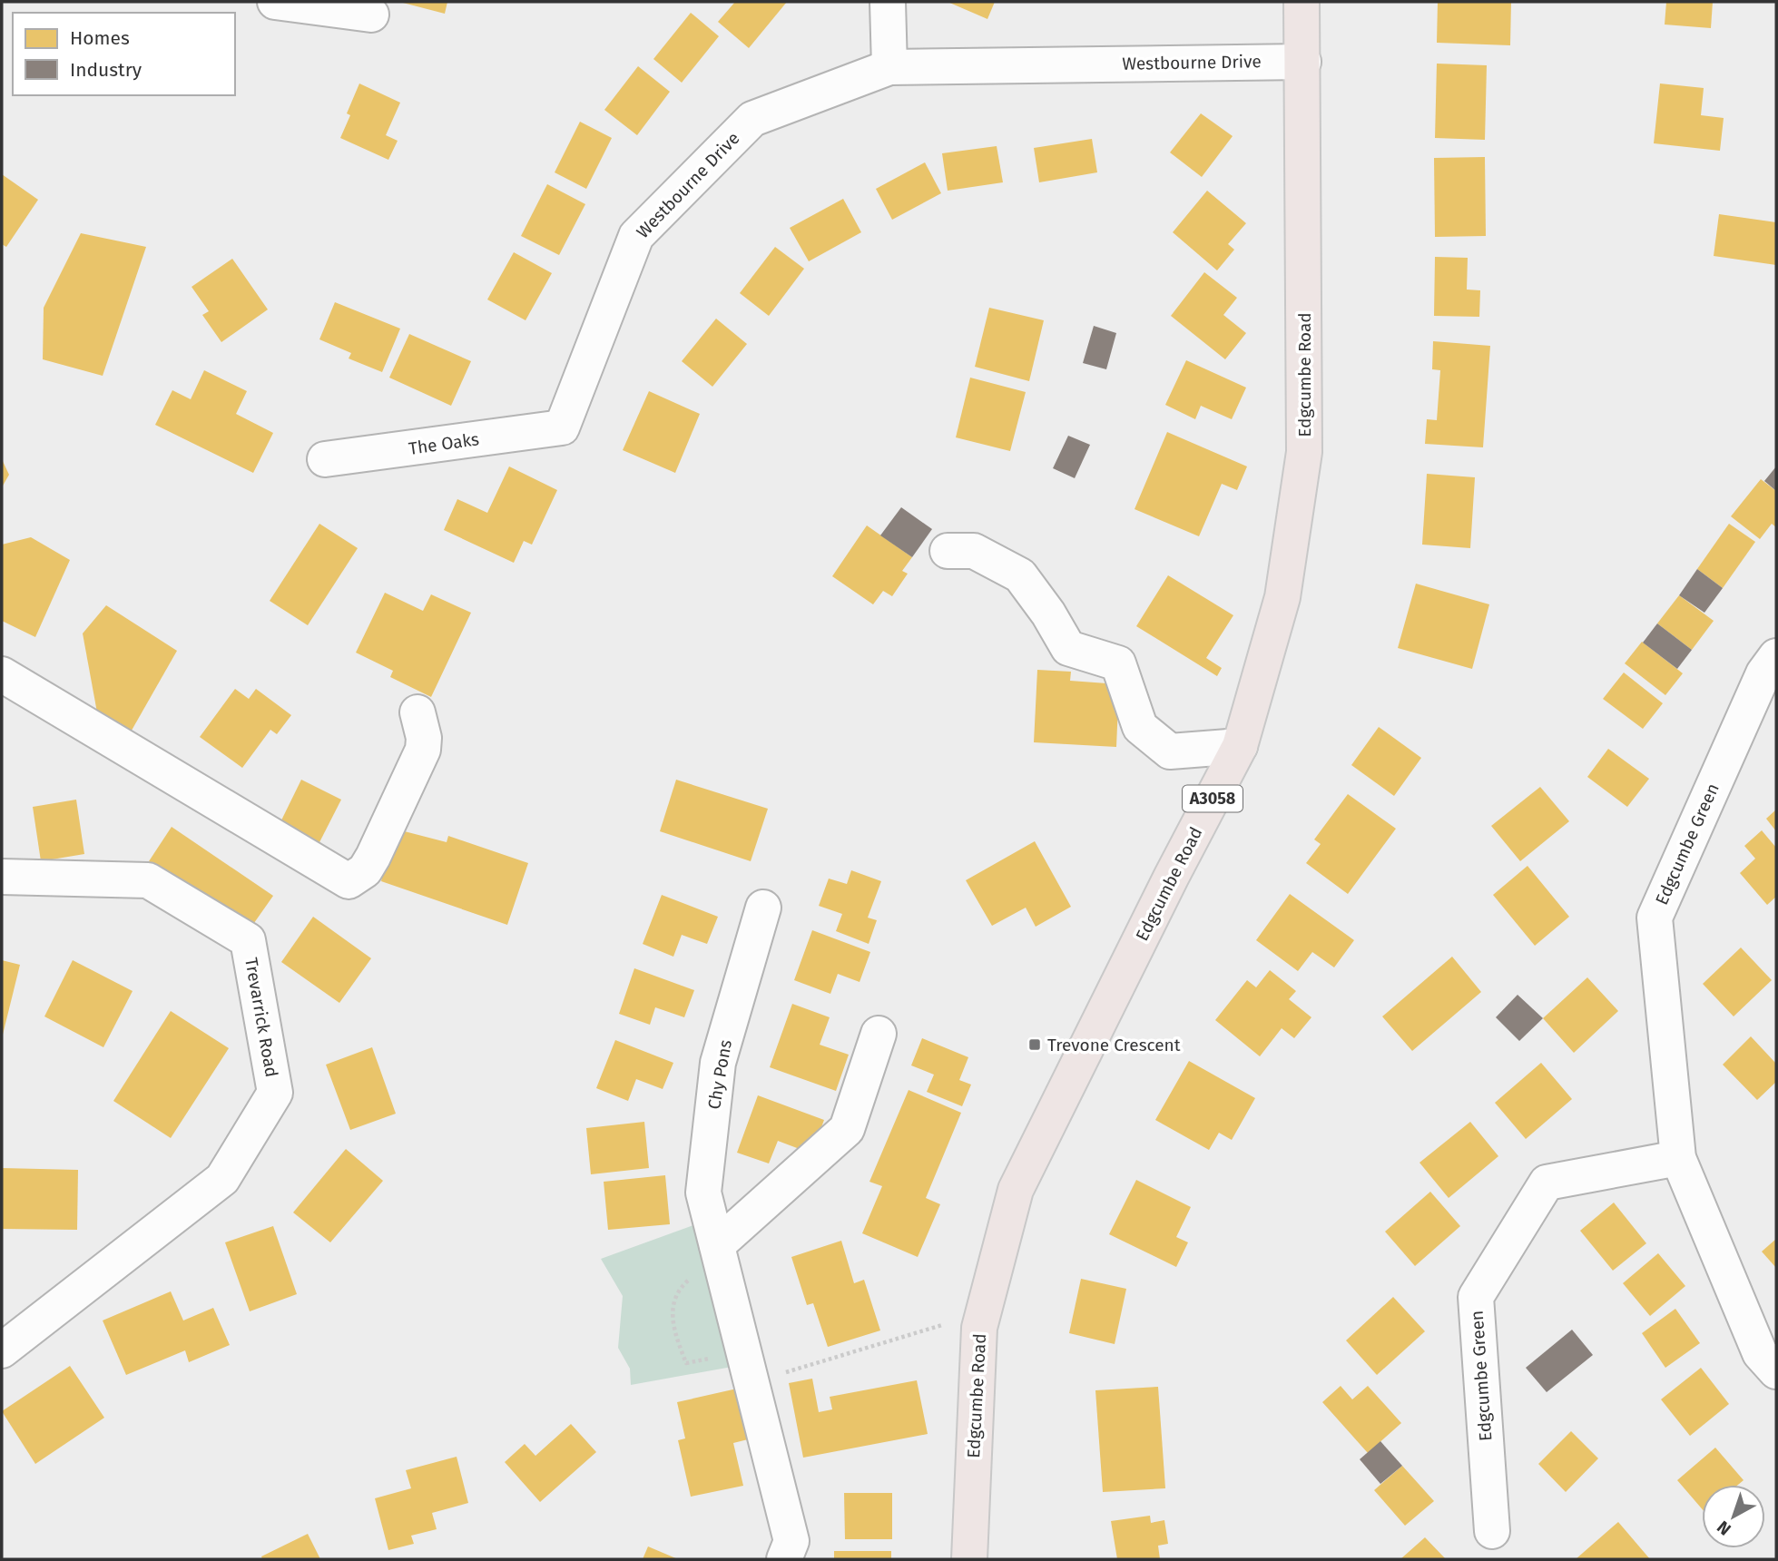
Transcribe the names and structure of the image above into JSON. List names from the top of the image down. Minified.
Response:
{"streets":{"main road":["Edgcumbe Road","A3058"],"street":["Westbourne Drive","The Oaks","Edgcumbe Green","Trevarrick Road","Chy Pons"]},"crossings":[["Westbourne Drive","Edgcumbe Road"],["Westbourne Drive","The Oaks"]],"places":{"transit":["Trevone Crescent"]},"legend":["Homes","Industry"],"north":"bottom left"}
